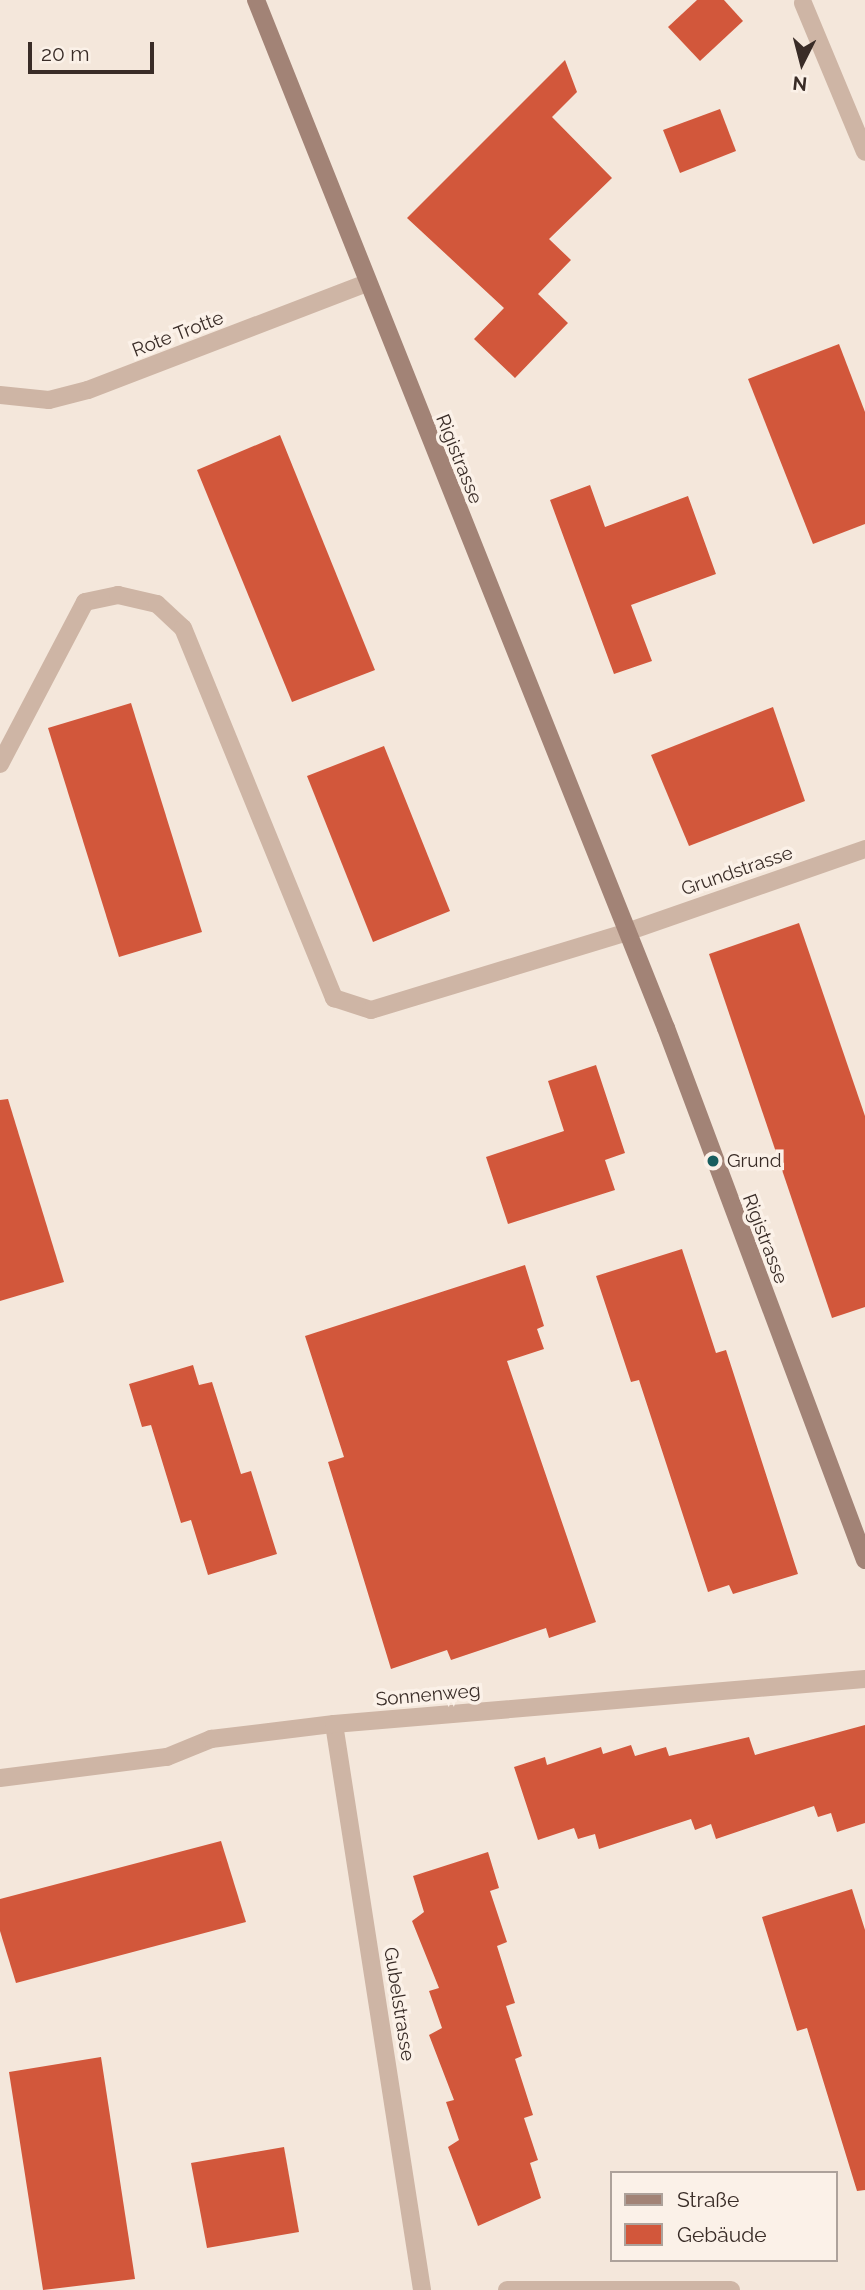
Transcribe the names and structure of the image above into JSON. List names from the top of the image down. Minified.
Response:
{"streets":{"street":["Rote Trotte","Rigistrasse","Grundstrasse","Sonnenweg","Gubelstrasse"]},"crossings":[["Rote Trotte","Rigistrasse"],["Rigistrasse","Grundstrasse"],["Sonnenweg","Gubelstrasse"]],"places":["Grund"],"legend":["Straße","Gebäude"],"scale_bar":"20 m","north":"bottom"}
